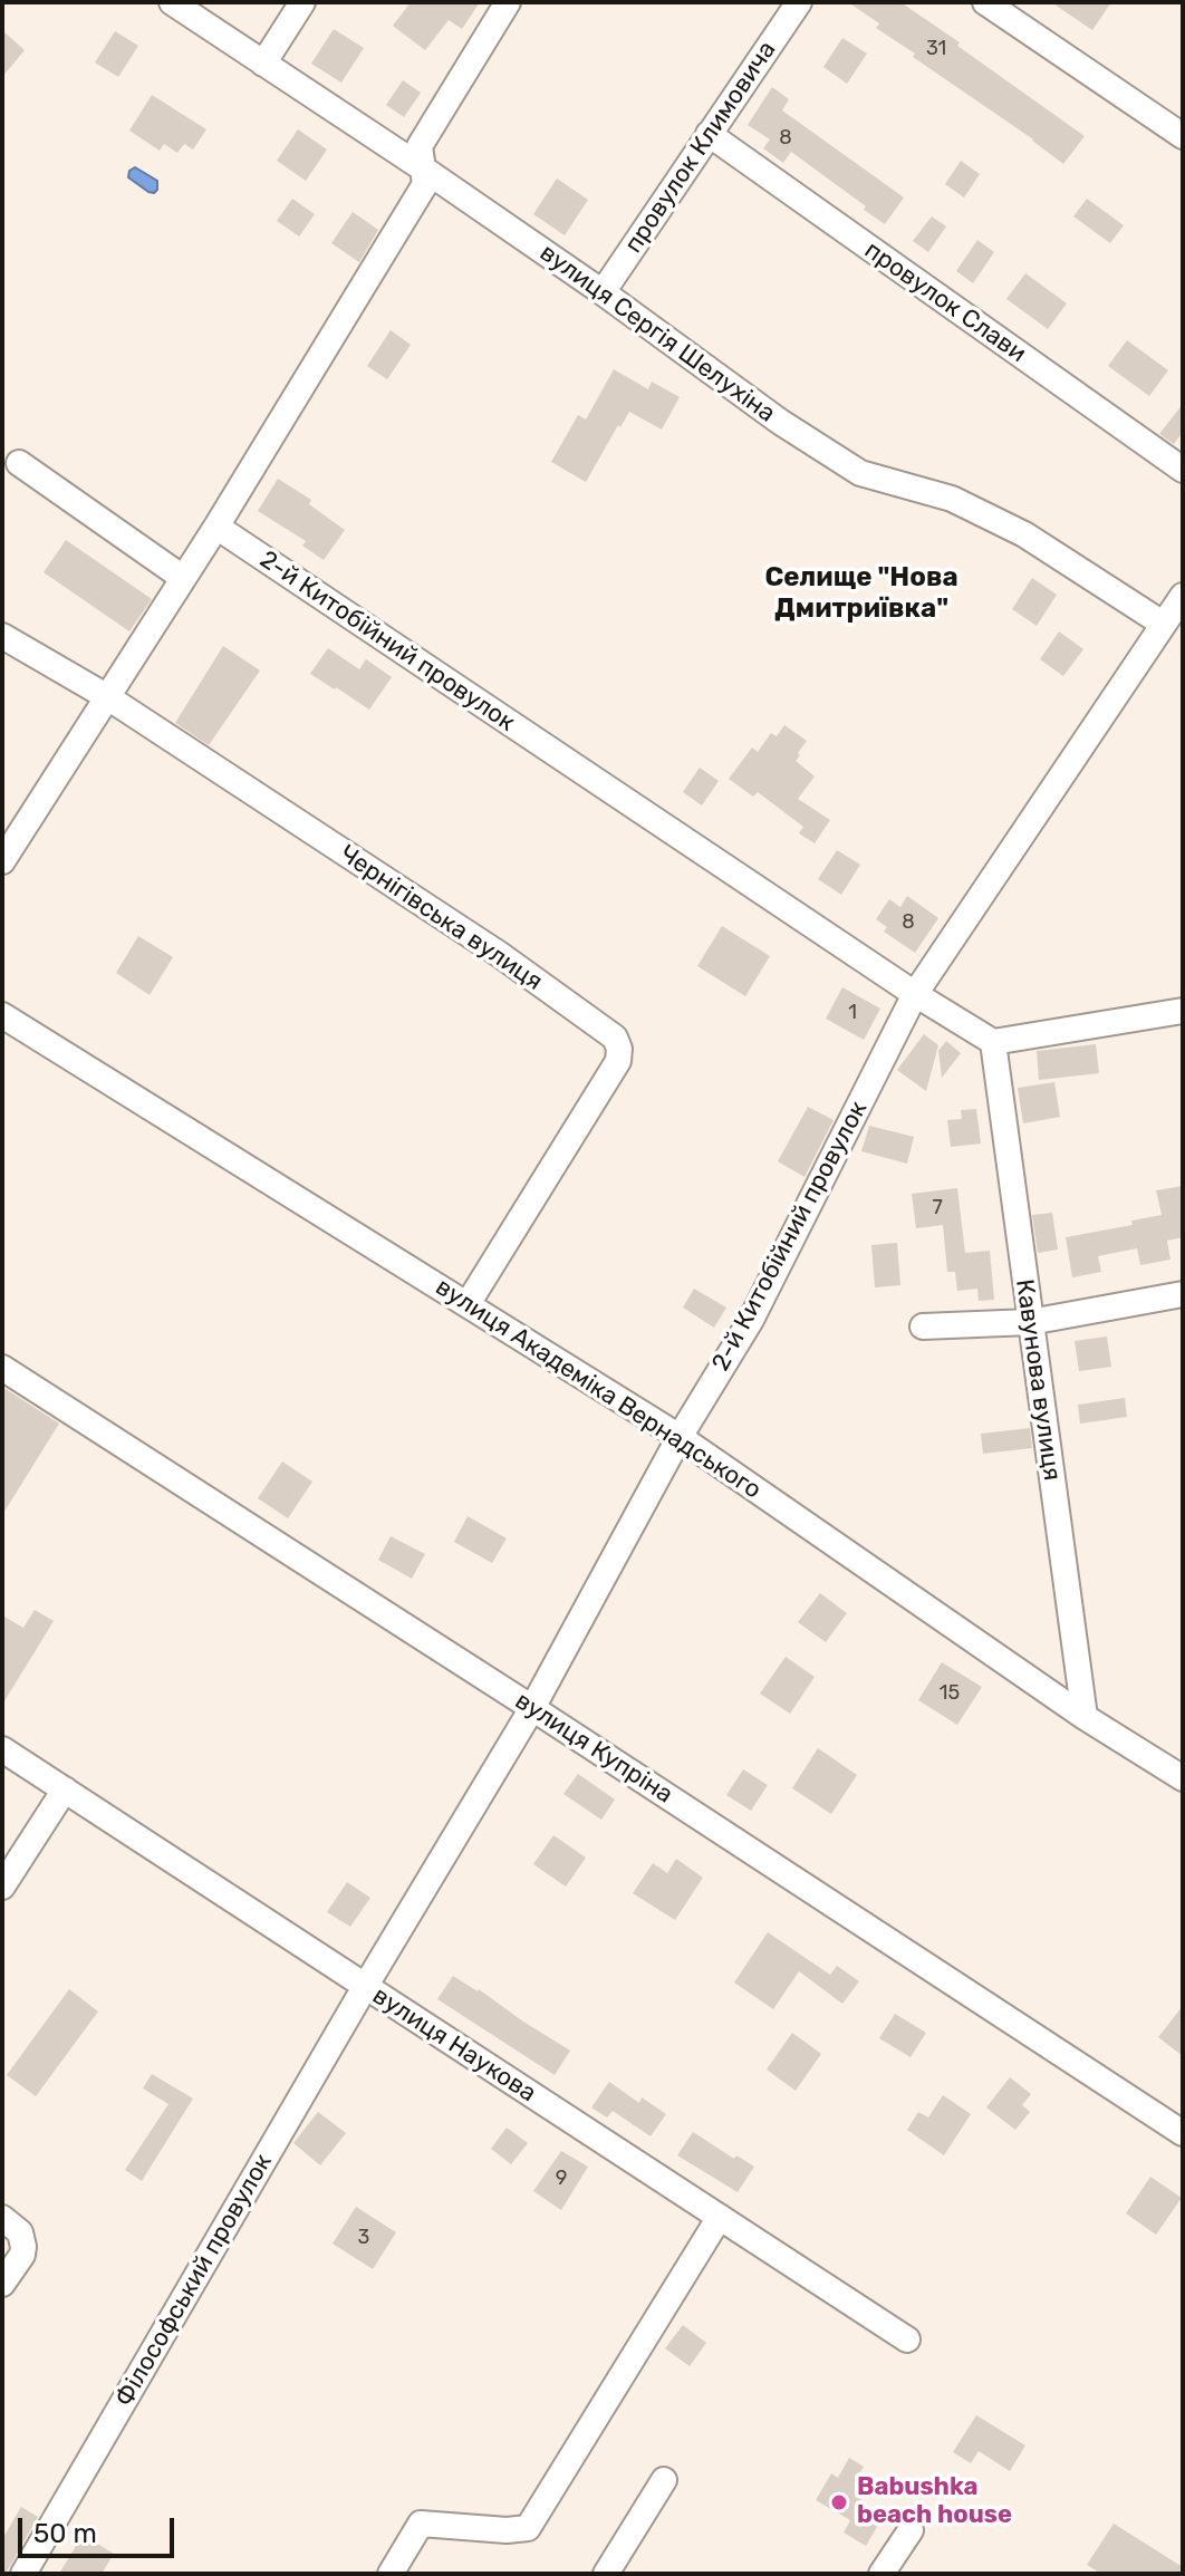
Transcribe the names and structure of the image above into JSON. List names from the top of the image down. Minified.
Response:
{"streets":{"street":["провулок Климовича","провулок Слави","вулиця Сергія Шелухіна","2-й Китобійний провулок","Чернігівська вулиця","Кавунова вулиця","вулиця Академіка Вернадського","вулиця Купріна","вулиця Наукова","Філософський провулок"]},"crossings":[["провулок Климовича","провулок Слави"],["провулок Климовича","вулиця Сергія Шелухіна"],["вулиця Сергія Шелухіна","2-й Китобійний провулок"],["2-й Китобійний провулок","вулиця Академіка Вернадського"],["2-й Китобійний провулок","вулиця Купріна"],["2-й Китобійний провулок","вулиця Наукова"],["2-й Китобійний провулок","Філософський провулок"],["Чернігівська вулиця","вулиця Академіка Вернадського"],["Кавунова вулиця","вулиця Академіка Вернадського"],["вулиця Наукова","Філософський провулок"]],"districts":["Селище \"Нова Дмитриївка\""],"places":["Babushka beach house"],"house_numbers":["31","8","8","1","7","15","9","3"],"scale_bar":"50 m"}
